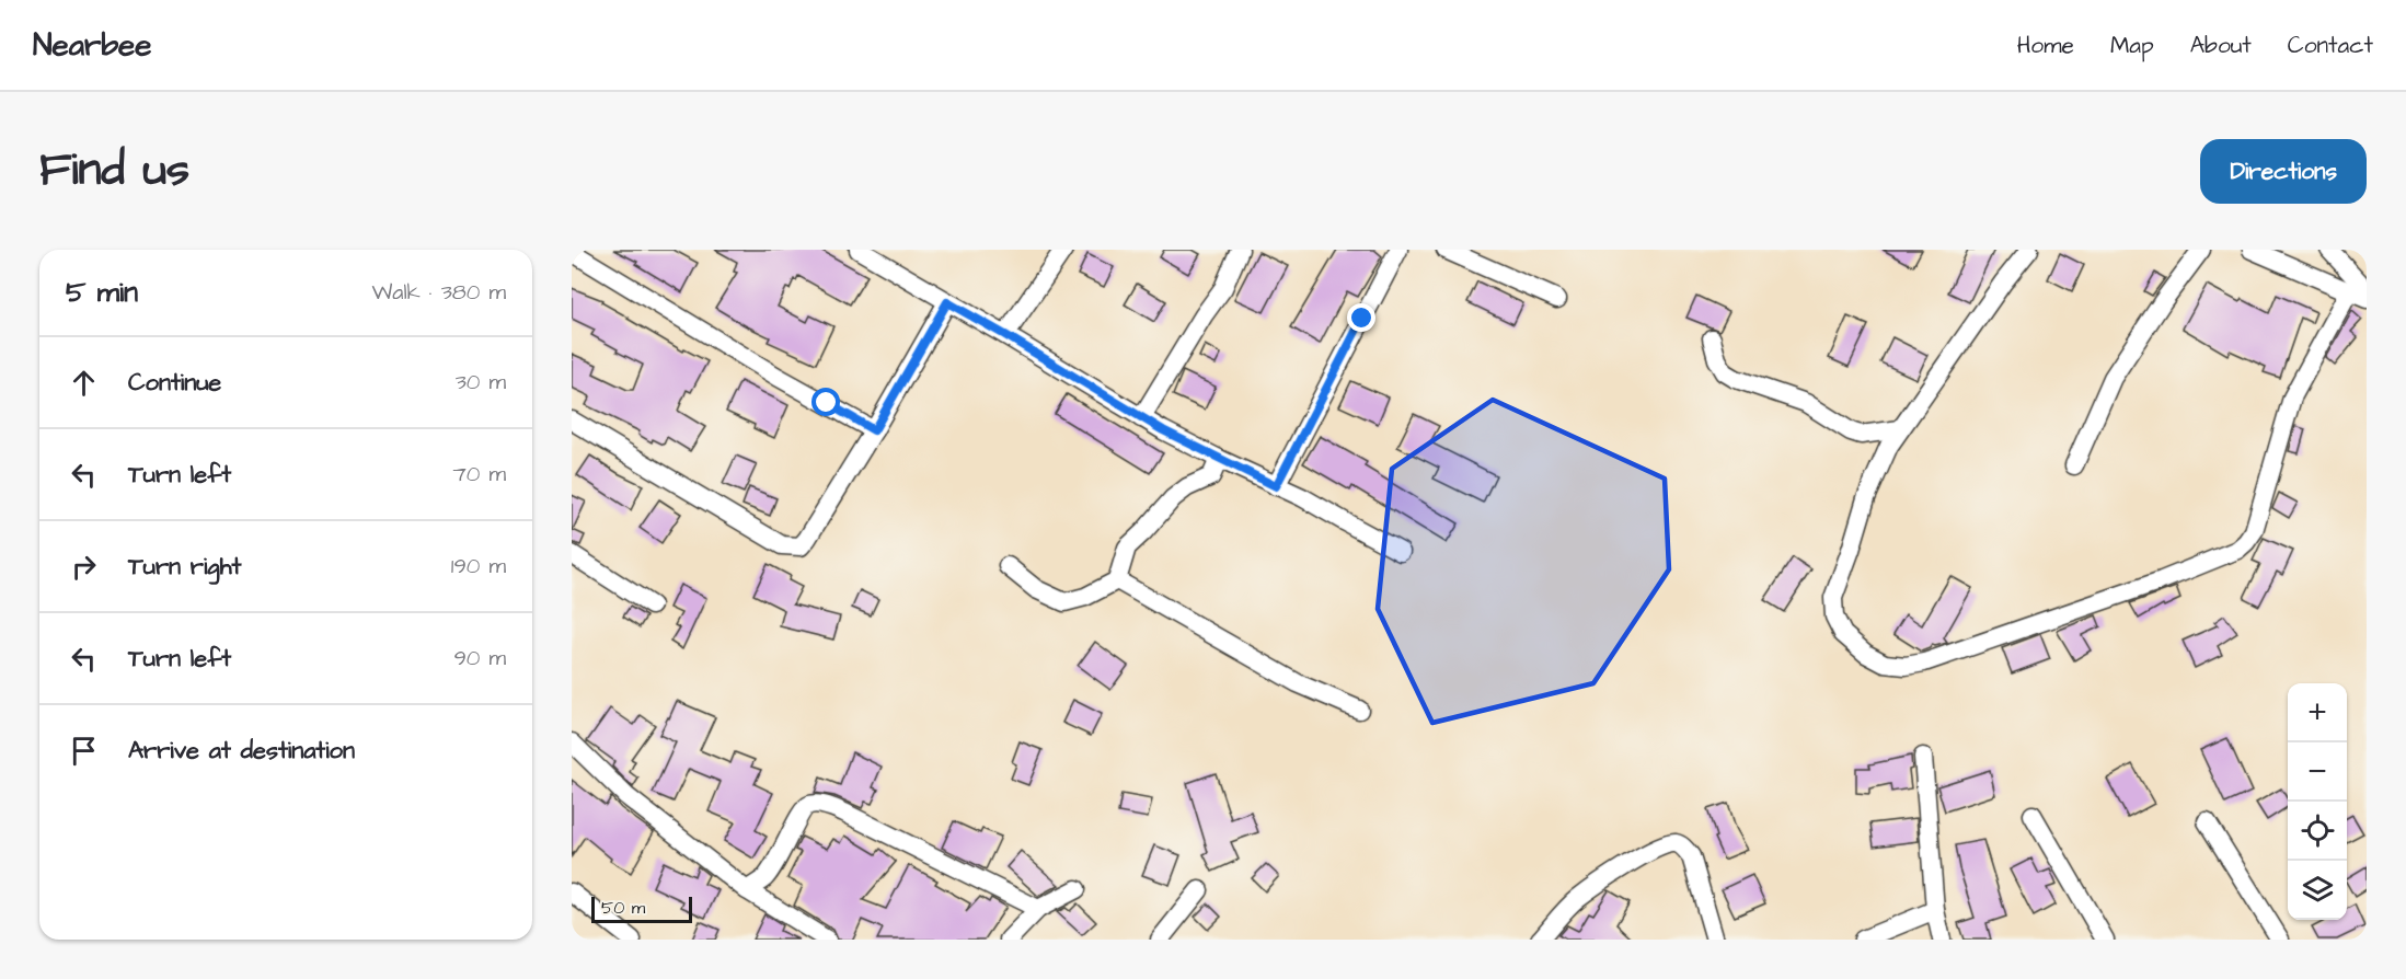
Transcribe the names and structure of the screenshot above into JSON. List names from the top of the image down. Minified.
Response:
{"scale_bar":"50 m","page":{"header":"Nearbee","nav":["Home","Map","About","Contact"],"title":"Find us","buttons":"Directions","heading":["5 min","Walk · 380 m"],"list":[["Continue","30 m"],["Turn left","70 m"],["Turn right","190 m"],["Turn left","90 m"],"Arrive at destination"],"map_buttons":["+","−"],"scale":"50 m"}}
